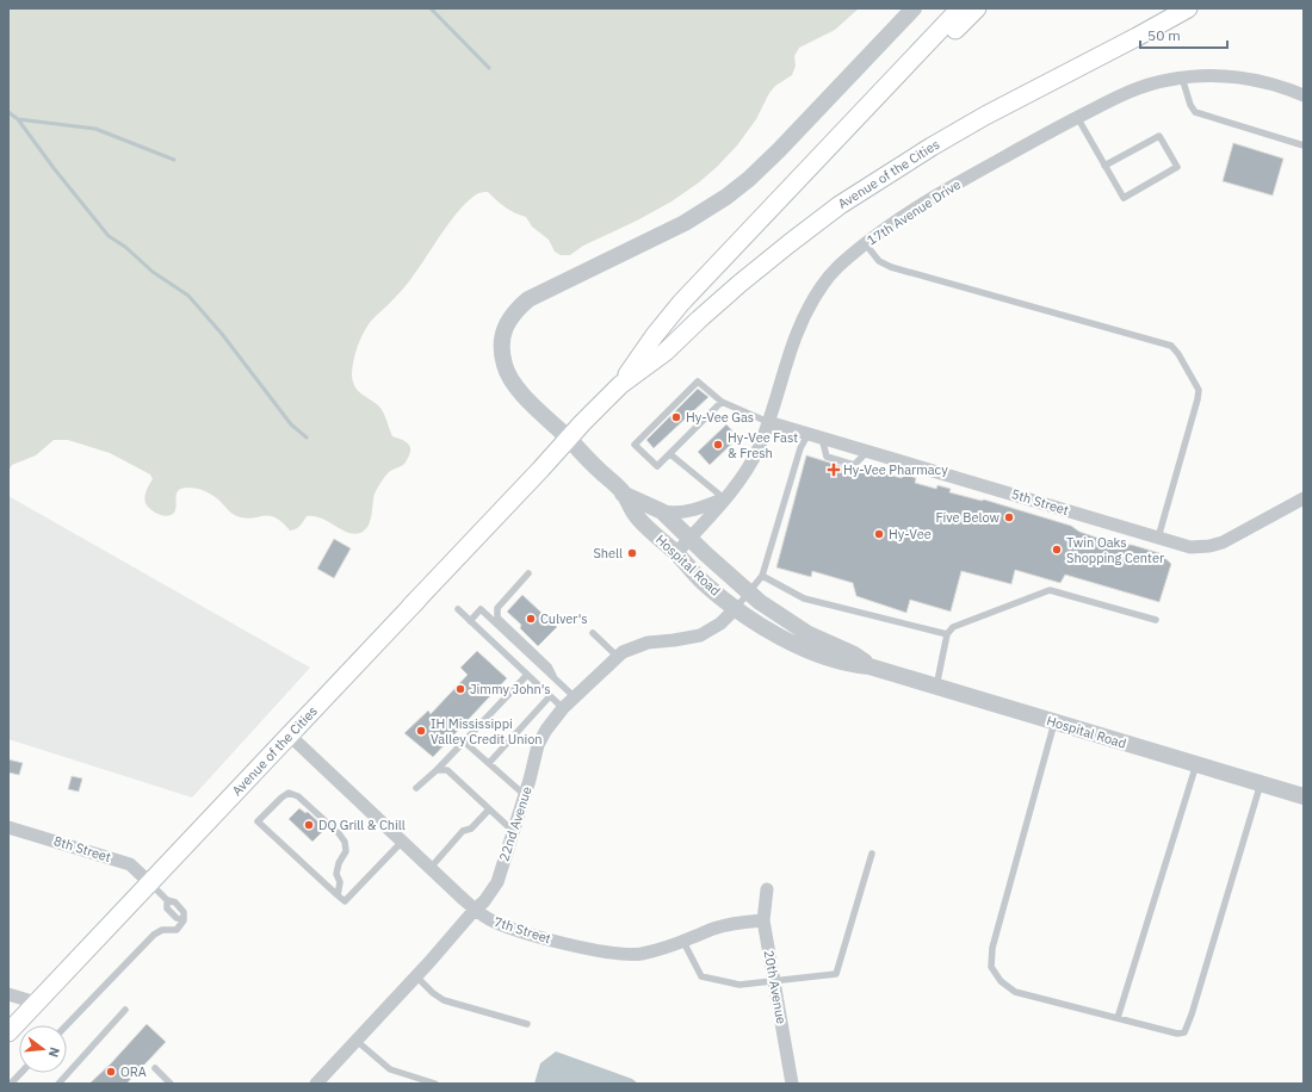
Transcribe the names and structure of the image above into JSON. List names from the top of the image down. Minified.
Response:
{"streets":{"main road":["Avenue of the Cities"],"street":["17th Avenue Drive","5th Street","Hospital Road","22nd Avenue","8th Street","7th Street","20th Avenue"]},"crossings":[["Avenue of the Cities","Hospital Road"],["Avenue of the Cities","8th Street"],["Avenue of the Cities","7th Street"],["17th Avenue Drive","5th Street"],["17th Avenue Drive","Hospital Road"],["Hospital Road","22nd Avenue"],["22nd Avenue","7th Street"],["7th Street","20th Avenue"]],"places":{"other":["Hy-Vee Gas","Hy-Vee Fast & Fresh","Five Below","Hy-Vee","Twin Oaks Shopping Center","Shell","Culver's","Jimmy John's","IH Mississippi Valley Credit Union","DQ Grill & Chill","ORA"],"health":["Hy-Vee Pharmacy"]},"scale_bar":"50 m","north":"right"}
